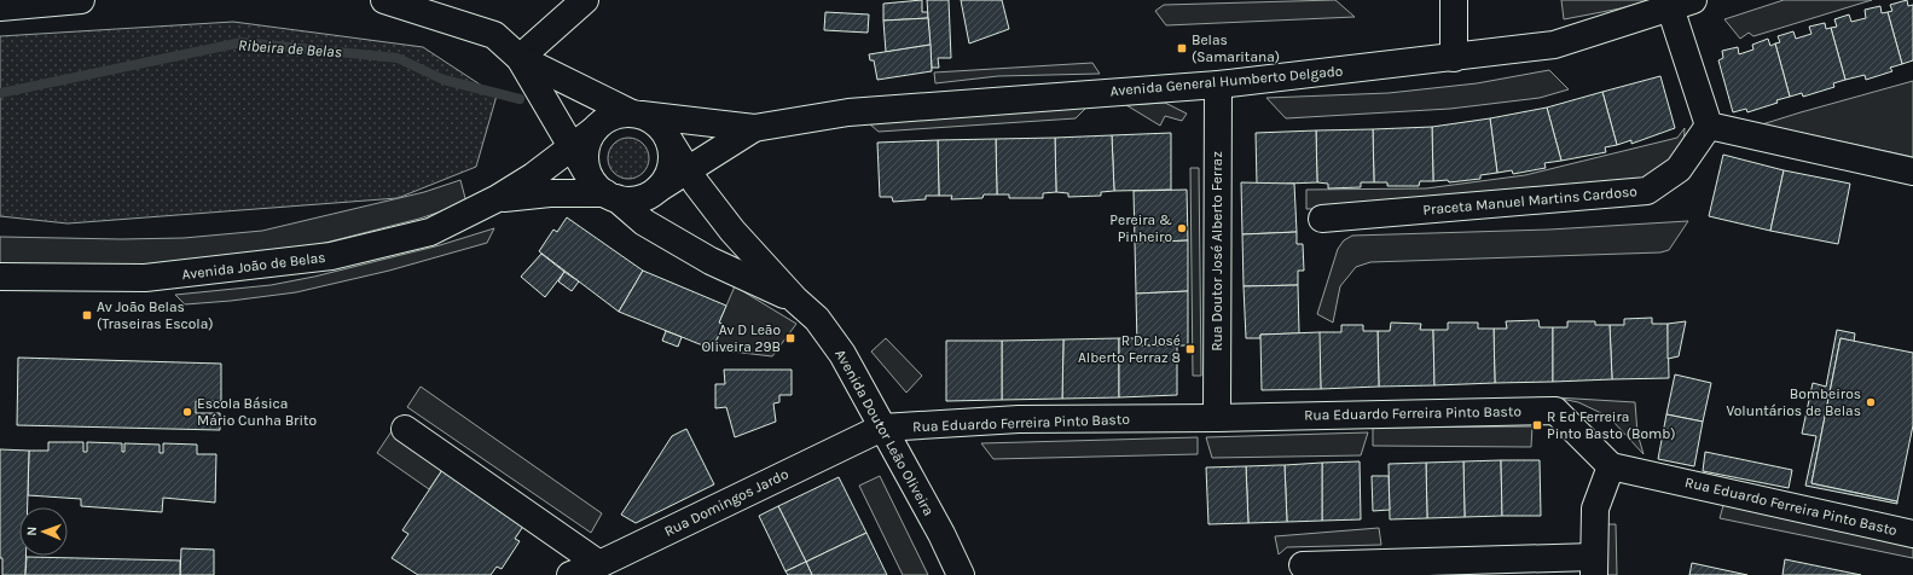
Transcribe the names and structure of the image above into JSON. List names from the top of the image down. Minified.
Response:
{"streets":{"street":["Avenida General Humberto Delgado","Praceta Manuel Martins Cardoso","Rua Doutor José Alberto Ferraz","Avenida João de Belas","Rua Eduardo Ferreira Pinto Basto","Avenida Doutor Leão Oliveira","Rua Domingos Jardo"]},"crossings":[["Avenida General Humberto Delgado","Rua Doutor José Alberto Ferraz"],["Avenida General Humberto Delgado","Avenida João de Belas"],["Avenida General Humberto Delgado","Avenida Doutor Leão Oliveira"],["Rua Doutor José Alberto Ferraz","Rua Eduardo Ferreira Pinto Basto"],["Avenida João de Belas","Avenida Doutor Leão Oliveira"],["Rua Eduardo Ferreira Pinto Basto","Avenida Doutor Leão Oliveira"],["Rua Eduardo Ferreira Pinto Basto","Rua Domingos Jardo"],["Avenida Doutor Leão Oliveira","Rua Domingos Jardo"]],"water":["Ribeira de Belas"],"places":{"transit":["Belas (Samaritana)","Av João Belas (Traseiras Escola)","Av D Leão Oliveira 29B","R Dr José Alberto Ferraz 8","R Ed Ferreira Pinto Basto (Bomb)"],"other":["Pereira & Pinheiro","Bombeiros Voluntários de Belas","Escola Básica Mário Cunha Brito"]},"north":"left"}
